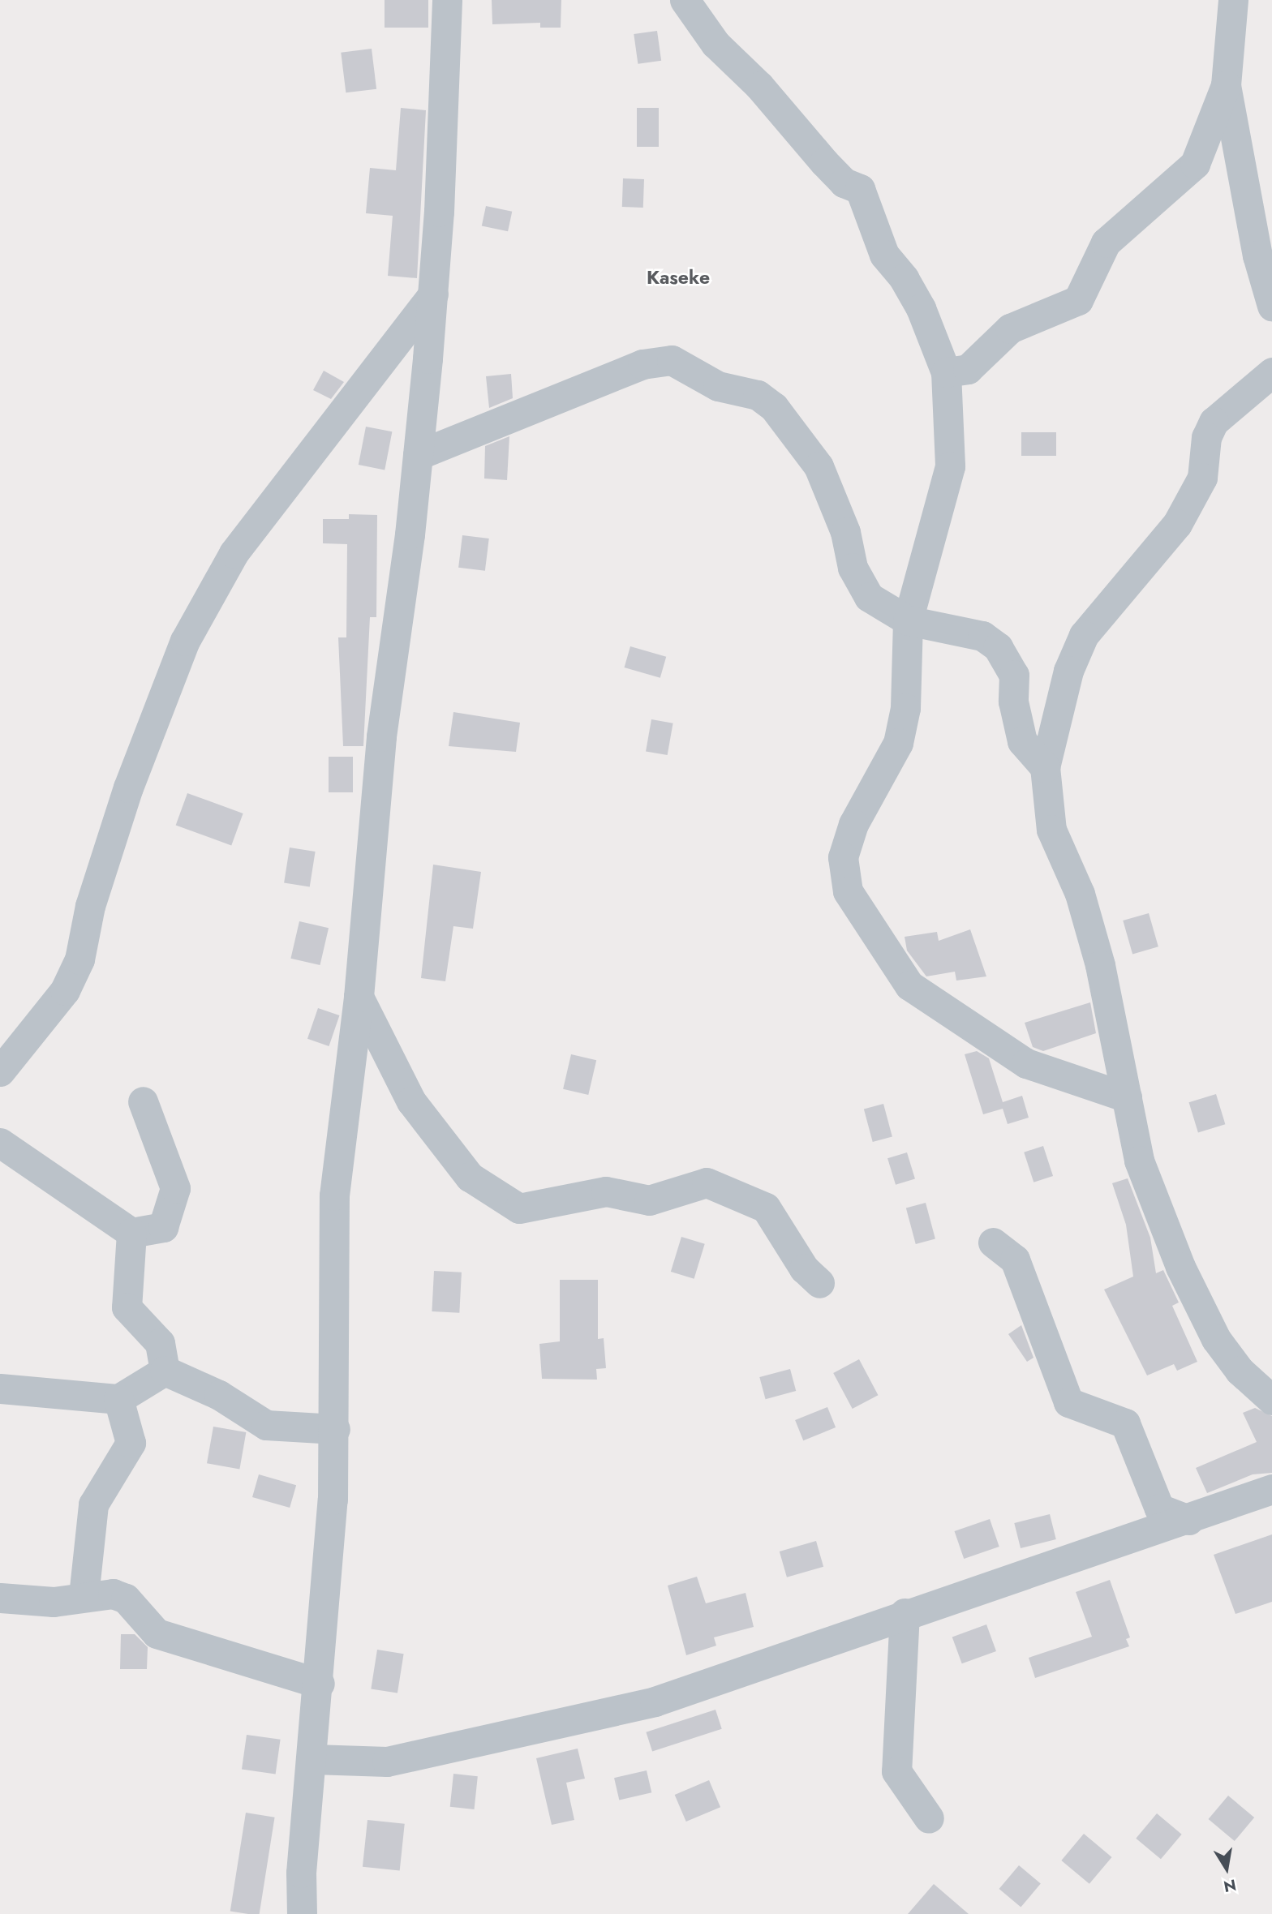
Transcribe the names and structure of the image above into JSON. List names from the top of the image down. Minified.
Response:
{"districts":["Kaseke"],"north":"bottom"}
